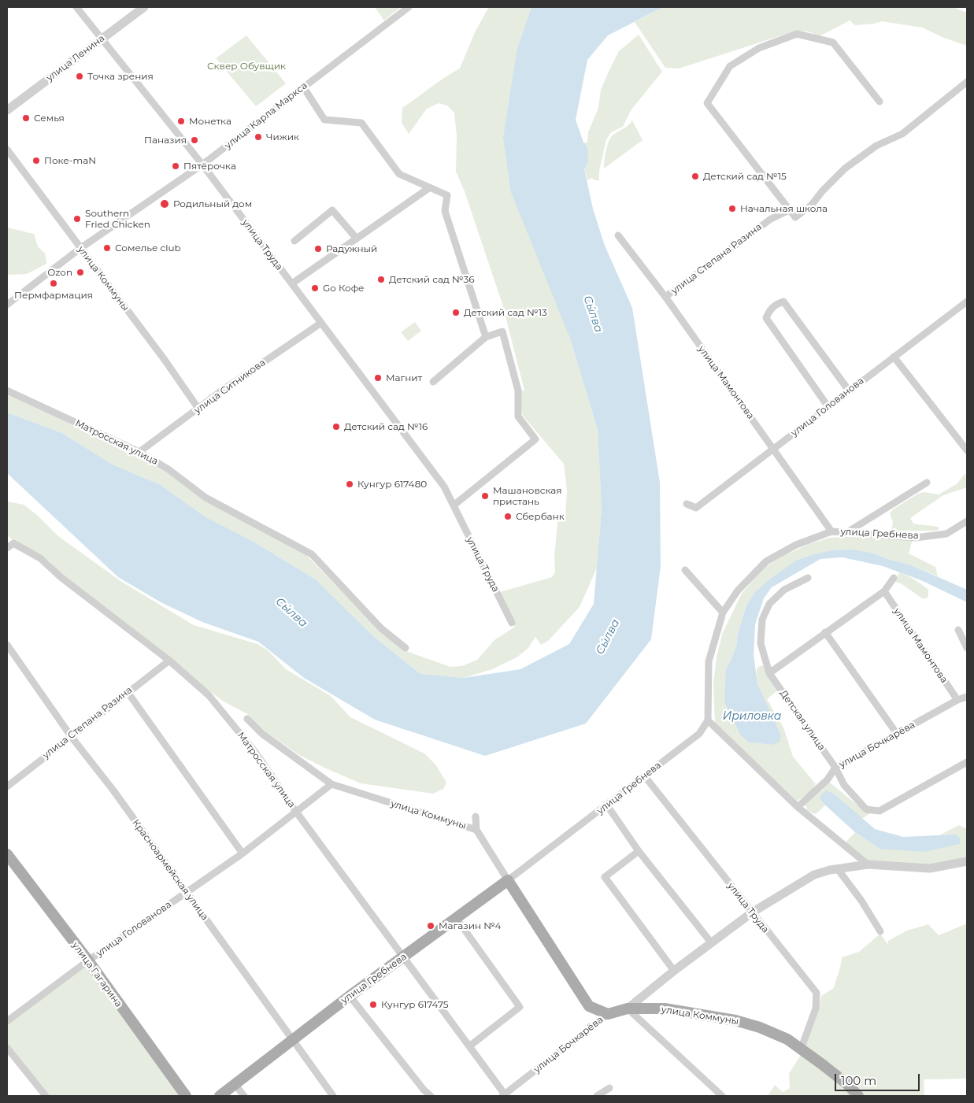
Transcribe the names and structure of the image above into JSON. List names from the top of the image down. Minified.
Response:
{"streets":{"main road":["улица Коммуны","улица Гребнева","улица Бочкарёва","улица Гагарина"],"street":["улица Ленина","улица Карла Маркса","улица Труда","улица Степана Разина","улица Мамонтова","улица Ситникова","улица Голованова","Матросская улица","Детская улица","Красноармейская улица"]},"crossings":[["улица Ленина","улица Труда"],["улица Карла Маркса","улица Труда"],["улица Карла Маркса","улица Коммуны"],["улица Труда","улица Коммуны"],["улица Труда","улица Ситникова"],["улица Труда","улица Гребнева"],["улица Труда","улица Бочкарёва"],["улица Степана Разина","улица Мамонтова"],["улица Степана Разина","Матросская улица"],["улица Степана Разина","Красноармейская улица"],["улица Коммуны","улица Ситникова"],["улица Коммуны","улица Голованова"],["улица Коммуны","улица Гребнева"],["улица Коммуны","улица Бочкарёва"],["улица Мамонтова","улица Голованова"],["улица Мамонтова","улица Гребнева"],["улица Мамонтова","улица Бочкарёва"],["улица Ситникова","Матросская улица"],["улица Голованова","Матросская улица"],["улица Голованова","Красноармейская улица"],["улица Голованова","улица Гагарина"],["Матросская улица","улица Гребнева"],["Матросская улица","улица Бочкарёва"],["улица Гребнева","Красноармейская улица"],["Детская улица","улица Бочкарёва"]],"water":["Сы́лва","Ириловка"],"parks":["Сквер Обувщик"],"places":["Точка зрения","Семья","Монетка","Чижик","Паназия","Поке-maN","Пятёрочка","Детский сад №15","Родильный дом","Начальная школа","Southern Fried Chicken","Сомелье club","Радужный","Ozon","Детский сад №36","Пермфармация","Go Кофе","Детский сад №13","Магнит","Детский сад №16","Кунгур 617480","Машановская пристань","Сбербанк","Магазин №4","Кунгур 617475"],"scale_bar":"100 m"}
